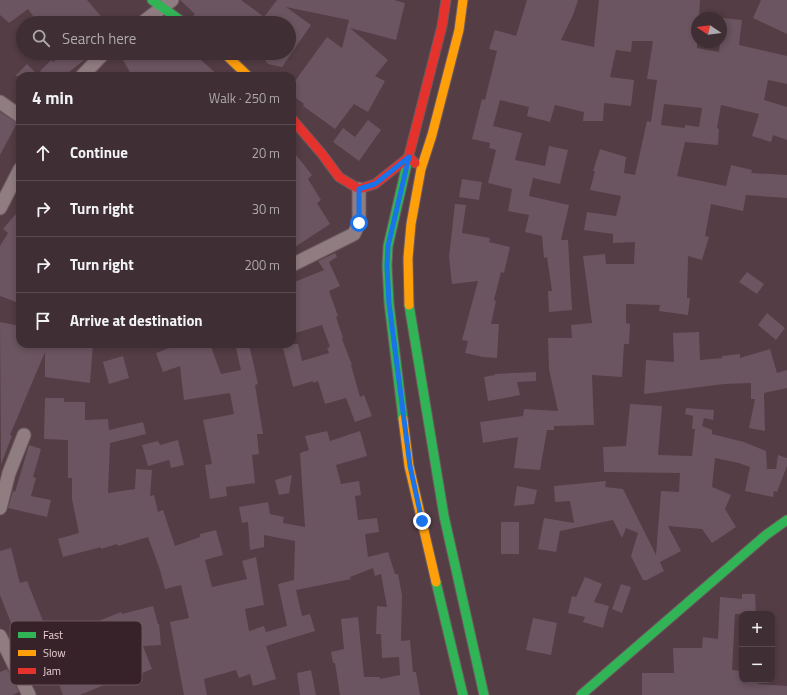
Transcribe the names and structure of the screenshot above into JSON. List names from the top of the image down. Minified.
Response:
{"legend":["Fast","Slow","Jam"],"north":"left","page":{"search":"Search here","heading":["4 min","Walk · 250 m"],"list":[["Continue","20 m"],["Turn right","30 m"],["Turn right","200 m"],"Arrive at destination"],"map_buttons":["+","−"]}}
